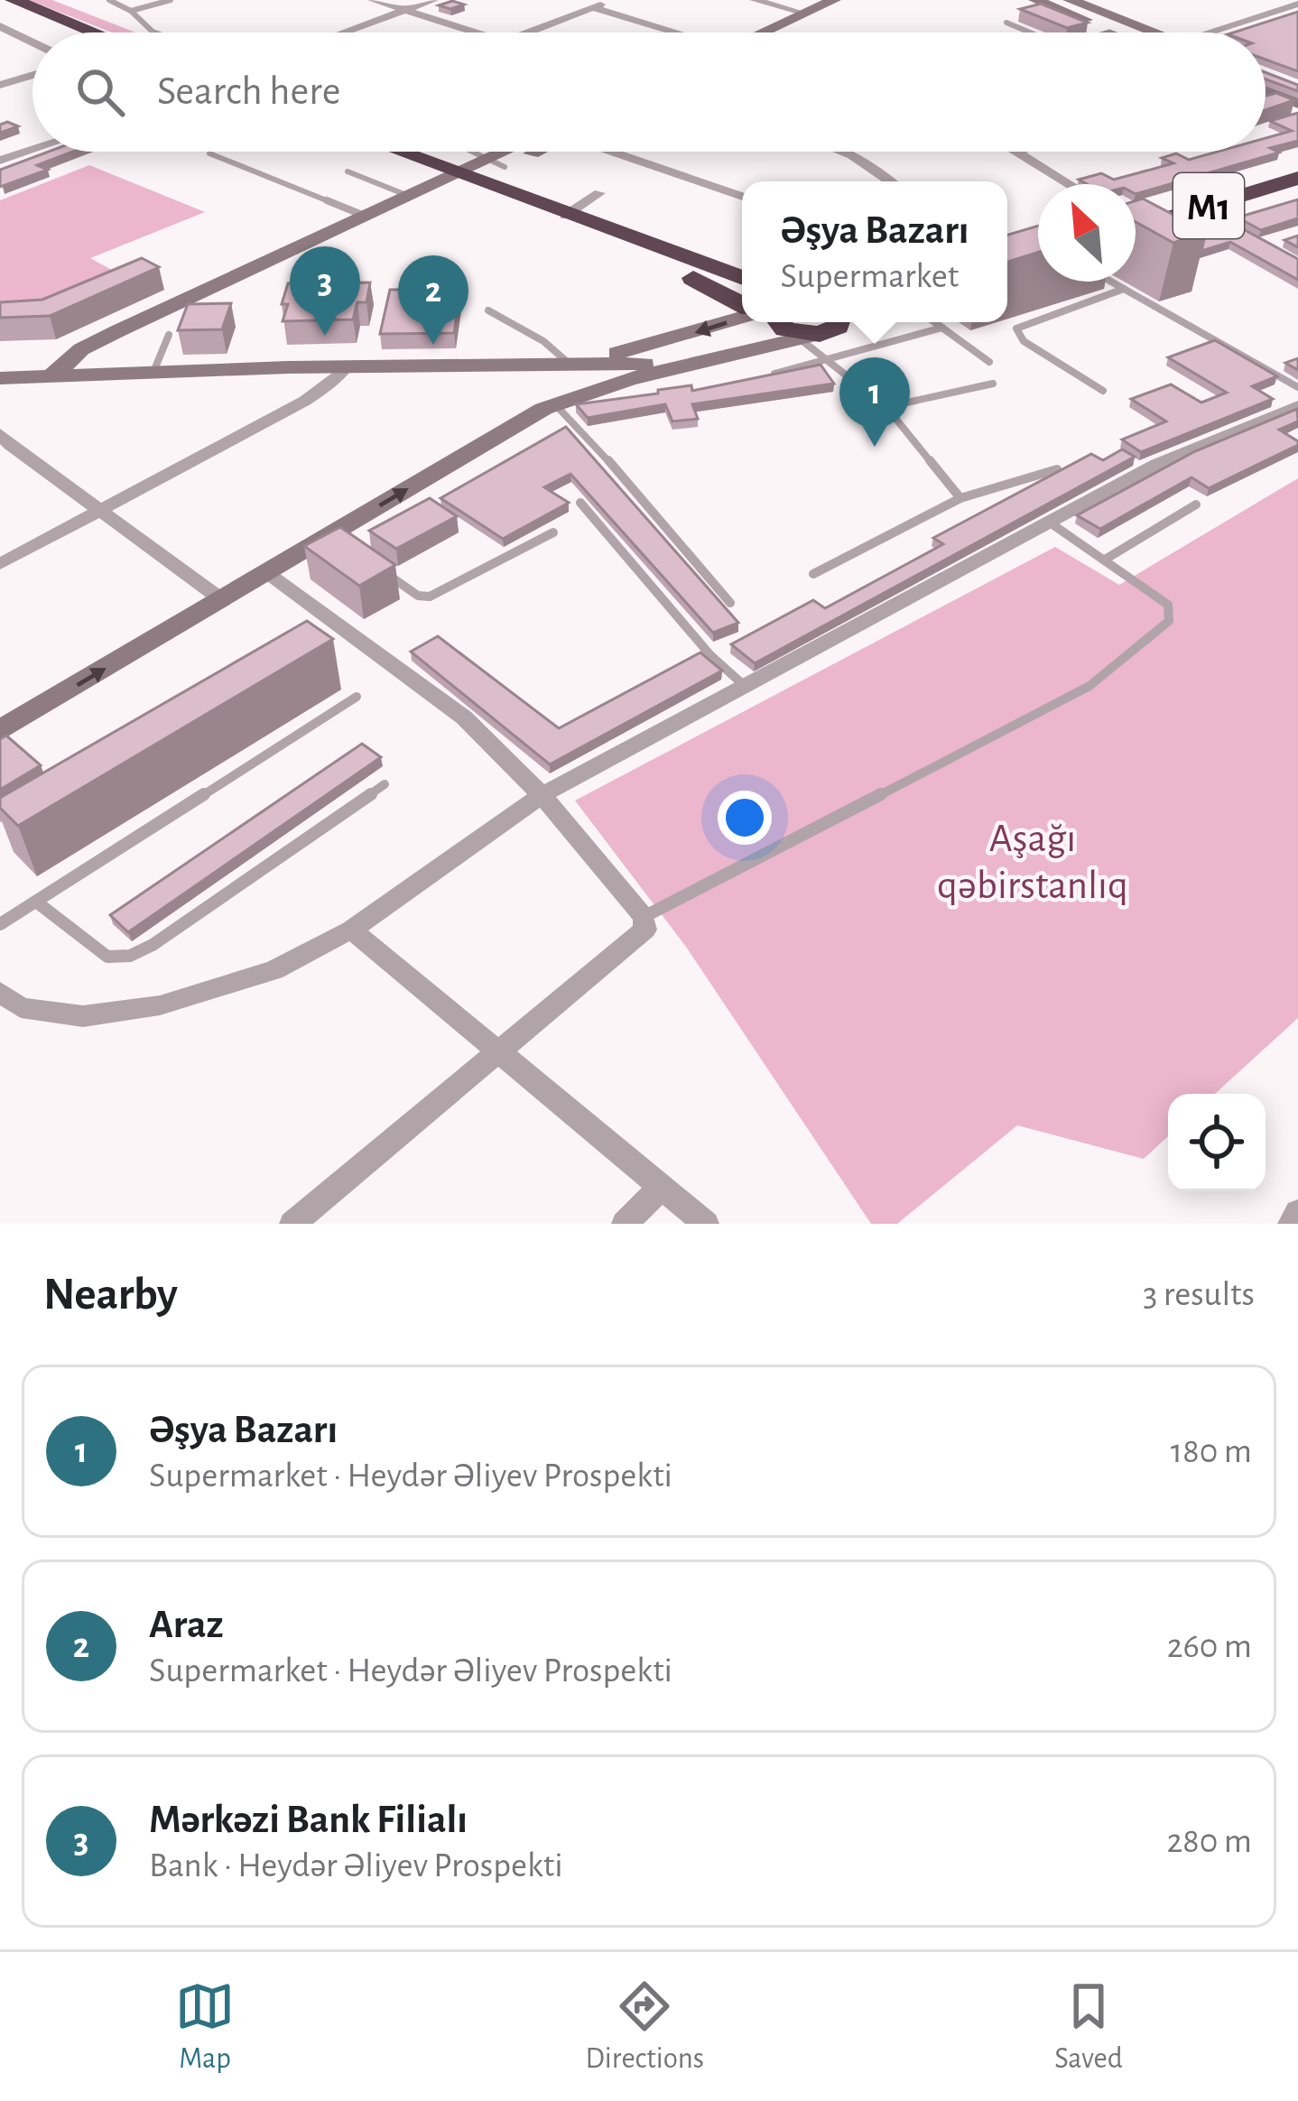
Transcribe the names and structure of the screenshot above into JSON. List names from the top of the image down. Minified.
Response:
{"streets":{"highway":["M1"]},"parks":["Aşağı qəbirstanlıq"],"north":"top left","page":{"search":"Search here","popup":["Əşya Bazarı","Supermarket"],"pins":["3","2","1"],"heading":["Nearby","3 results"],"list":[{"mark":"1","name":"Əşya Bazarı","note":"Supermarket · Heydər Əliyev Prospekti","value":"180 m"},{"mark":"2","name":"Araz","note":"Supermarket · Heydər Əliyev Prospekti","value":"260 m"},{"mark":"3","name":"Mərkəzi Bank Filialı","note":"Bank · Heydər Əliyev Prospekti","value":"280 m"}],"nav":["Map","Directions","Saved"]}}
